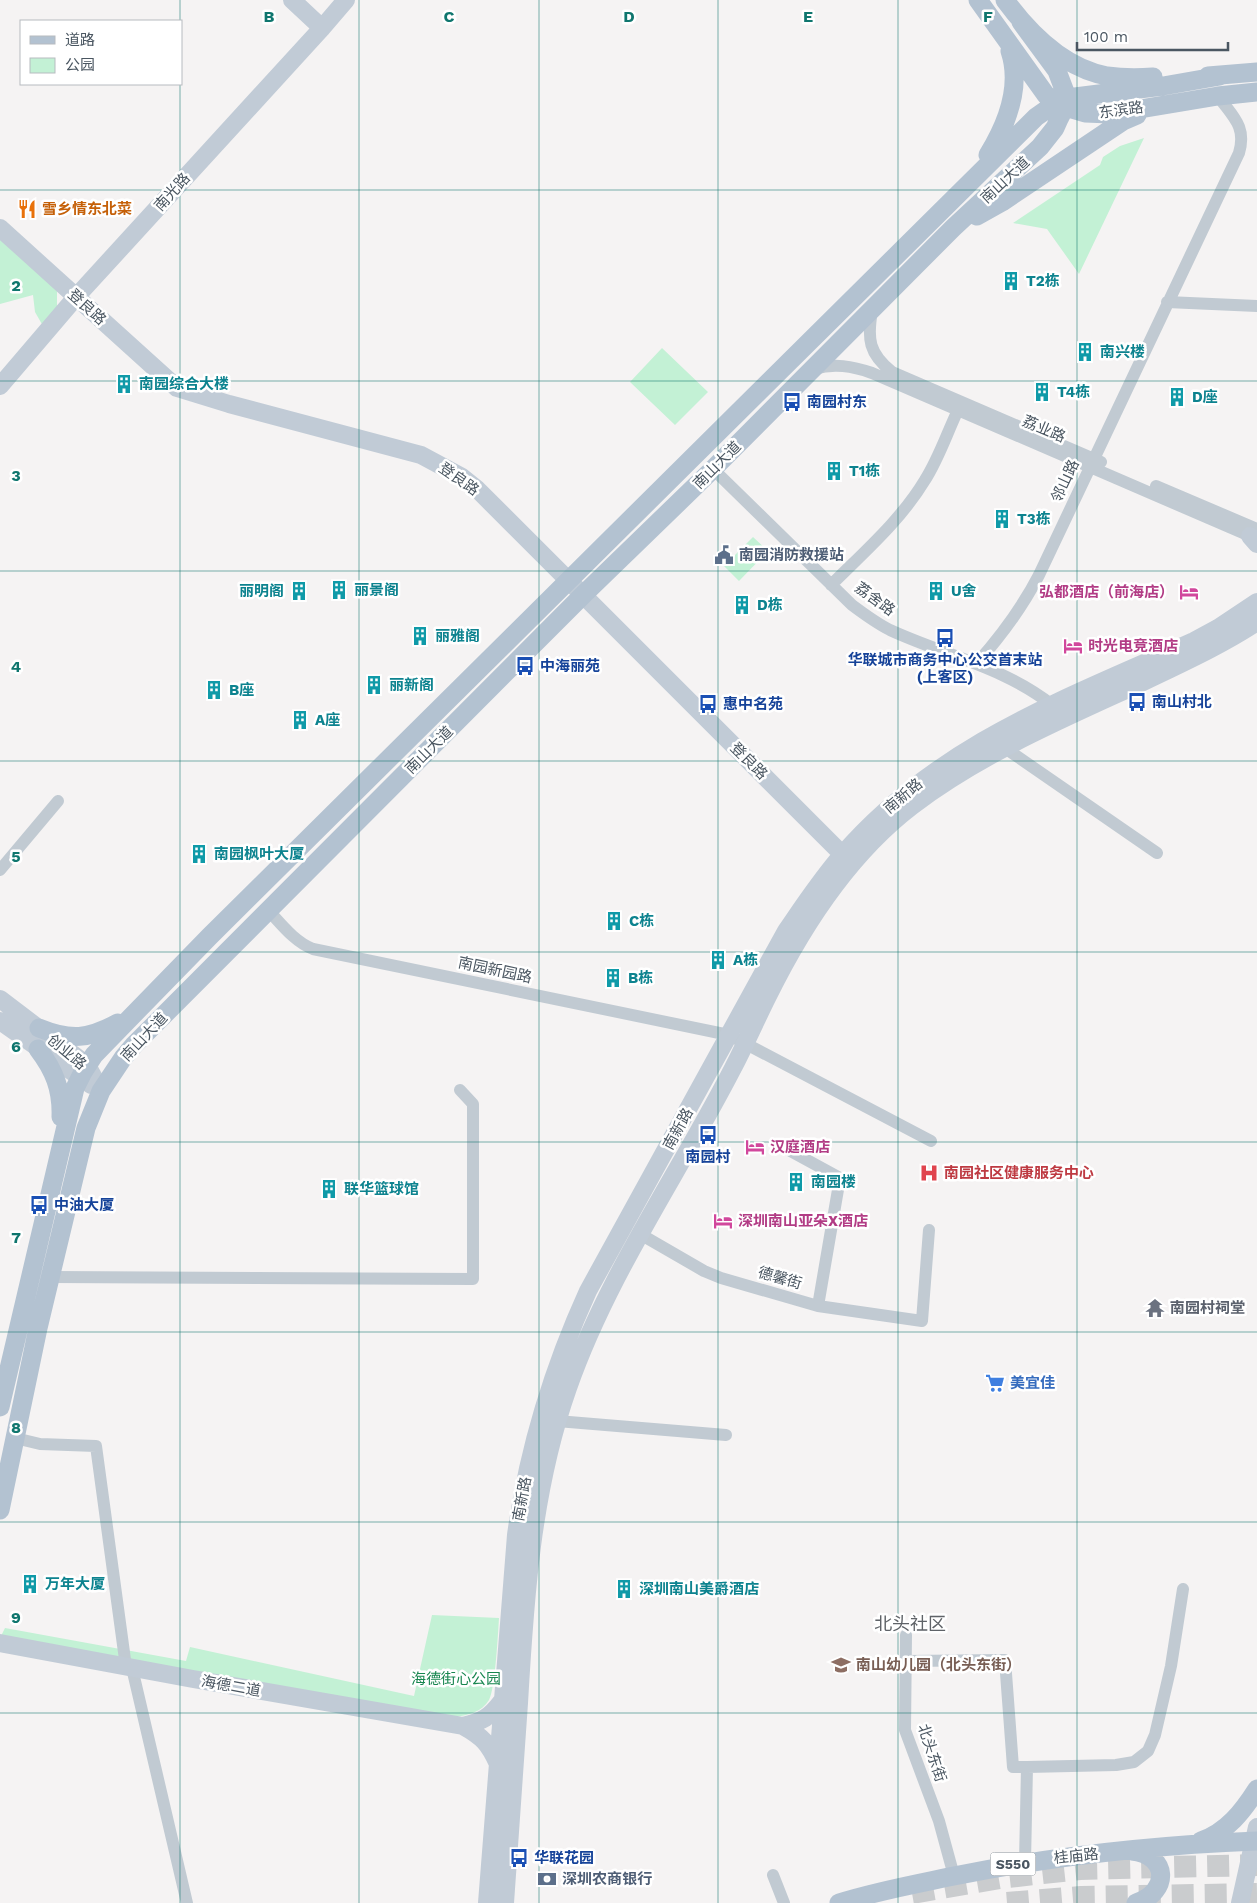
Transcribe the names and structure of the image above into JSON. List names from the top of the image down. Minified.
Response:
{"streets":{"main road":["东滨路","南山大道","南光路","登良路","南新路","创业路","海德二道","桂庙路","S550"],"street":["荔业路","邻山路","荔舍路","南园新园路","德馨街","北头东街"]},"crossings":[["东滨路","南山大道"],["东滨路","邻山路"],["南山大道","登良路"],["南山大道","荔业路"],["南山大道","荔舍路"],["南山大道","南园新园路"],["南山大道","创业路"],["南光路","登良路"],["登良路","南新路"],["荔业路","邻山路"],["邻山路","荔舍路"],["荔舍路","南新路"],["南新路","南园新园路"],["南新路","德馨街"],["南新路","海德二道"],["北头东街","桂庙路"]],"districts":["北头社区"],"parks":["海德街心公园"],"places":{"restaurant":["雪乡情东北菜"],"building":["T2栋","南兴楼","南园综合大楼","T4栋","D座","T1栋","T3栋","丽景阁","丽明阁","U舍","D栋","丽雅阁","丽新阁","B座","A座","南园枫叶大厦","C栋","A栋","B栋","南园楼","联华篮球馆","万年大厦","深圳南山美爵酒店"],"bus stop":["南园村东","华联城市商务中心公交首末站 (上客区)","中海丽苑","南山村北","惠中名苑","南园村","中油大厦","华联花园"],"public building":["南园消防救援站"],"hotel":["弘都酒店（前海店）","时光电竞酒店","汉庭酒店","深圳南山亚朵X酒店"],"hospital":["南园社区健康服务中心"],"temple":["南园村祠堂"],"supermarket":["美宜佳"],"school or university":["南山幼儿园（北头东街）"],"bank":["深圳农商银行"]},"legend":["道路","公园"],"scale_bar":"100 m","grid":{"columns":["B","C","D","E","F"],"rows":["2","3","4","5","6","7","8","9"]}}
